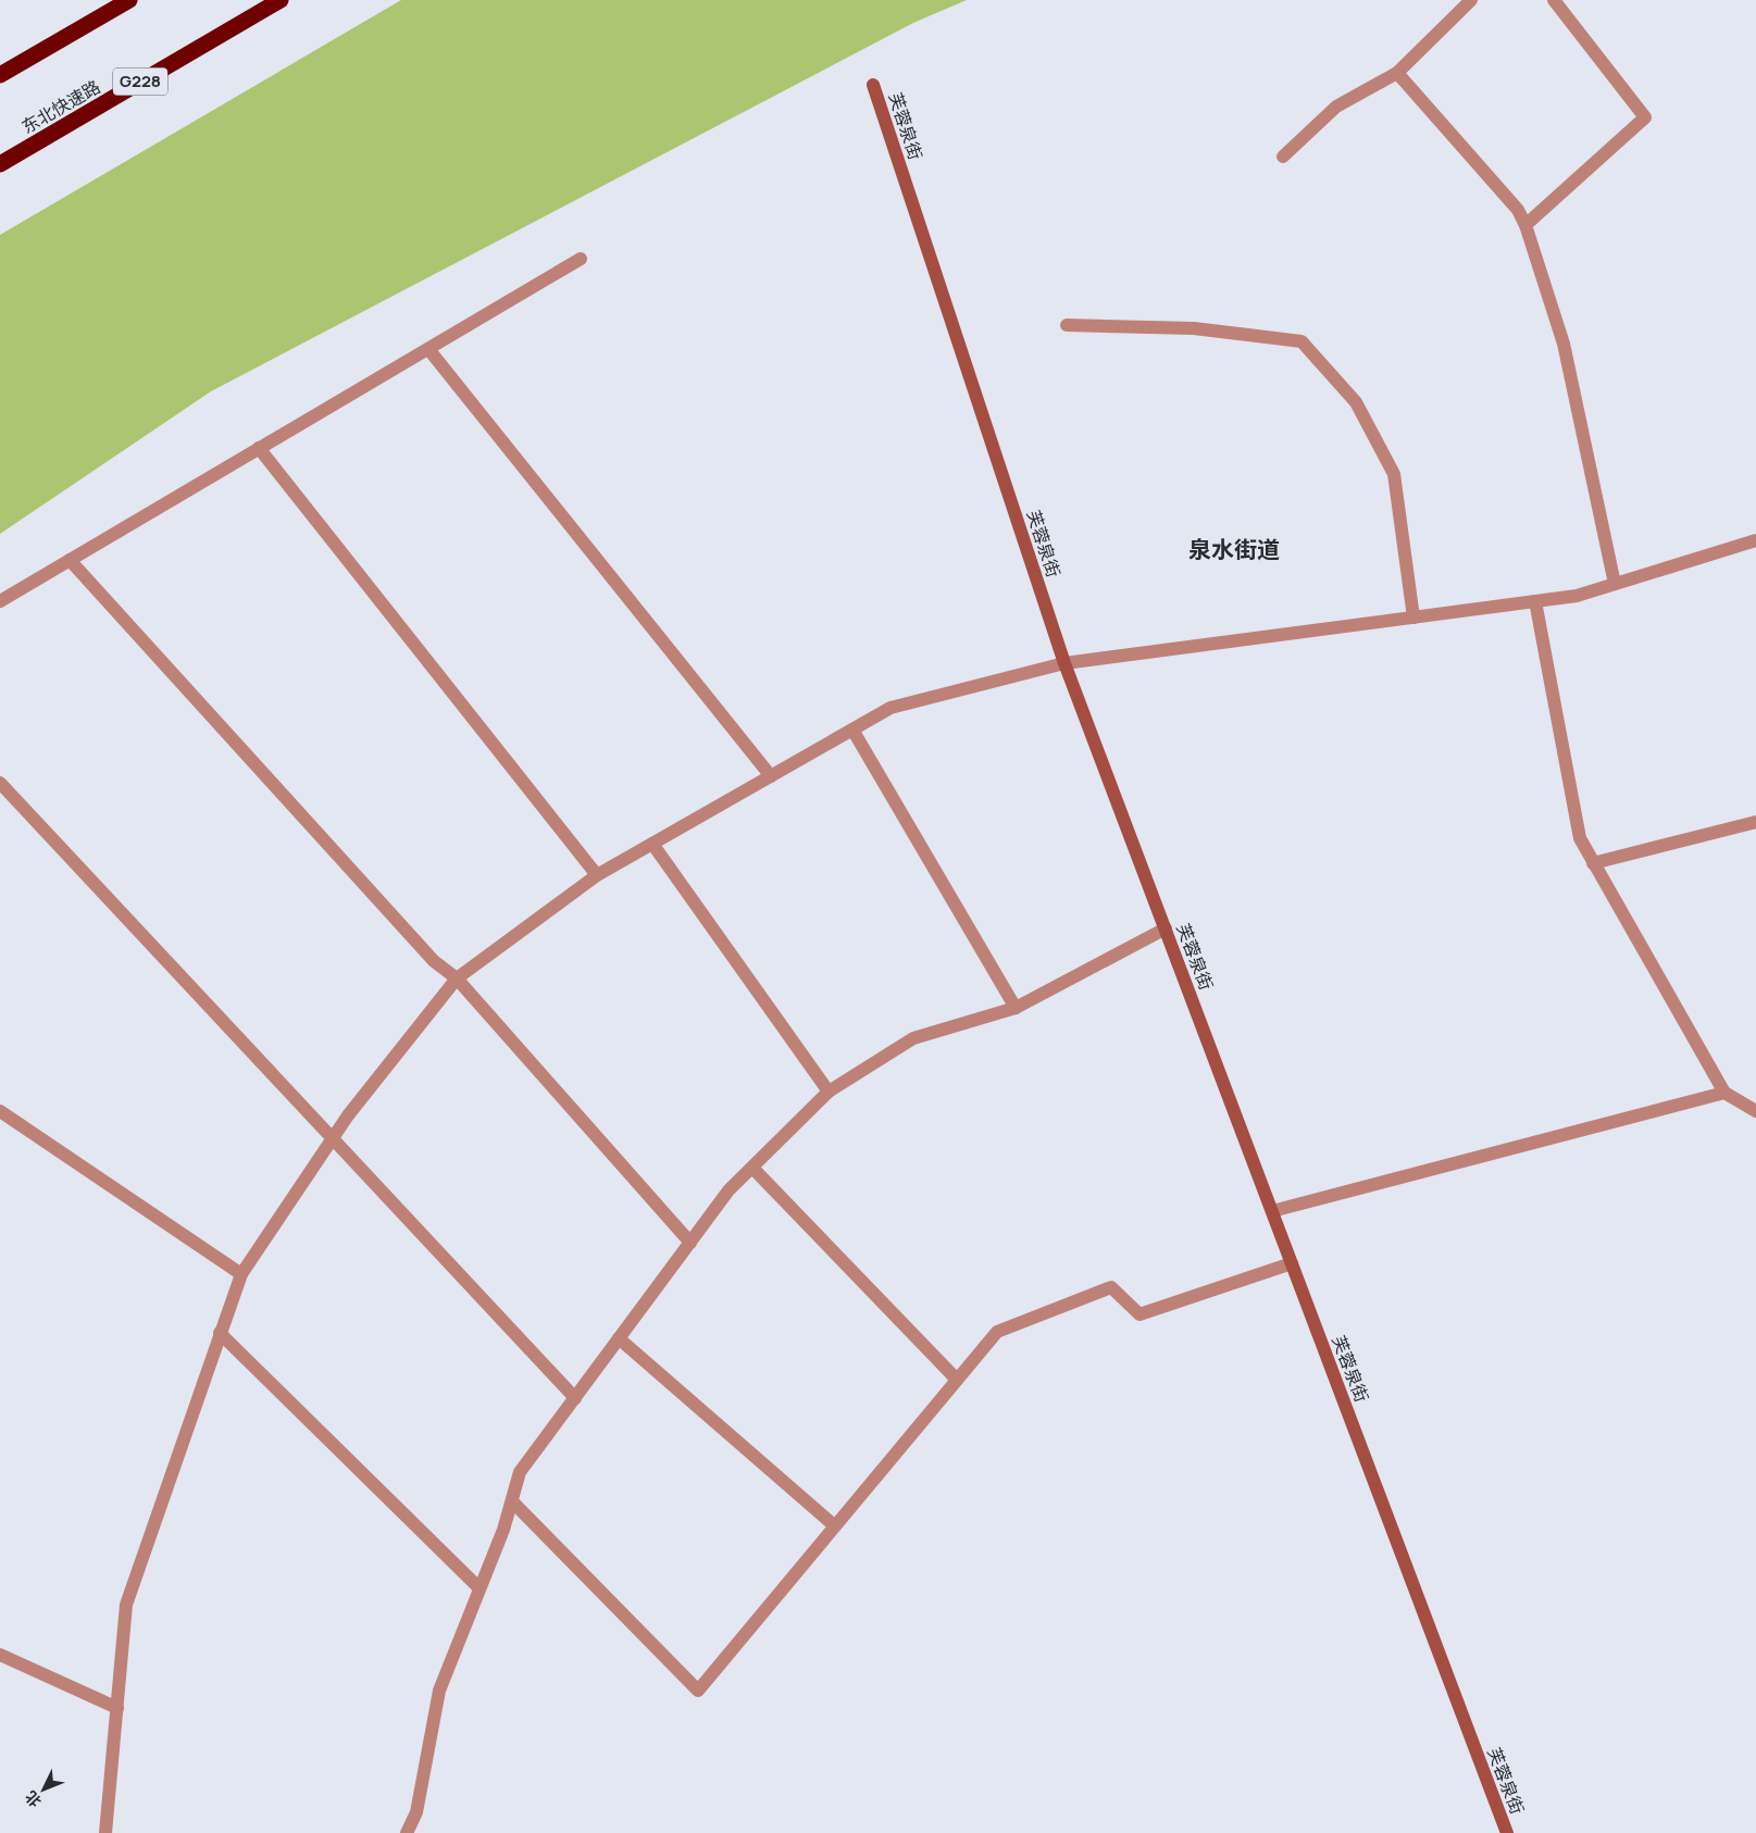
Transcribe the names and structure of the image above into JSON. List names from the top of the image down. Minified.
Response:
{"streets":{"highway":["G228","东北快速路"],"street":["芙蓉泉街"]},"districts":["泉水街道"],"north":"bottom left"}
